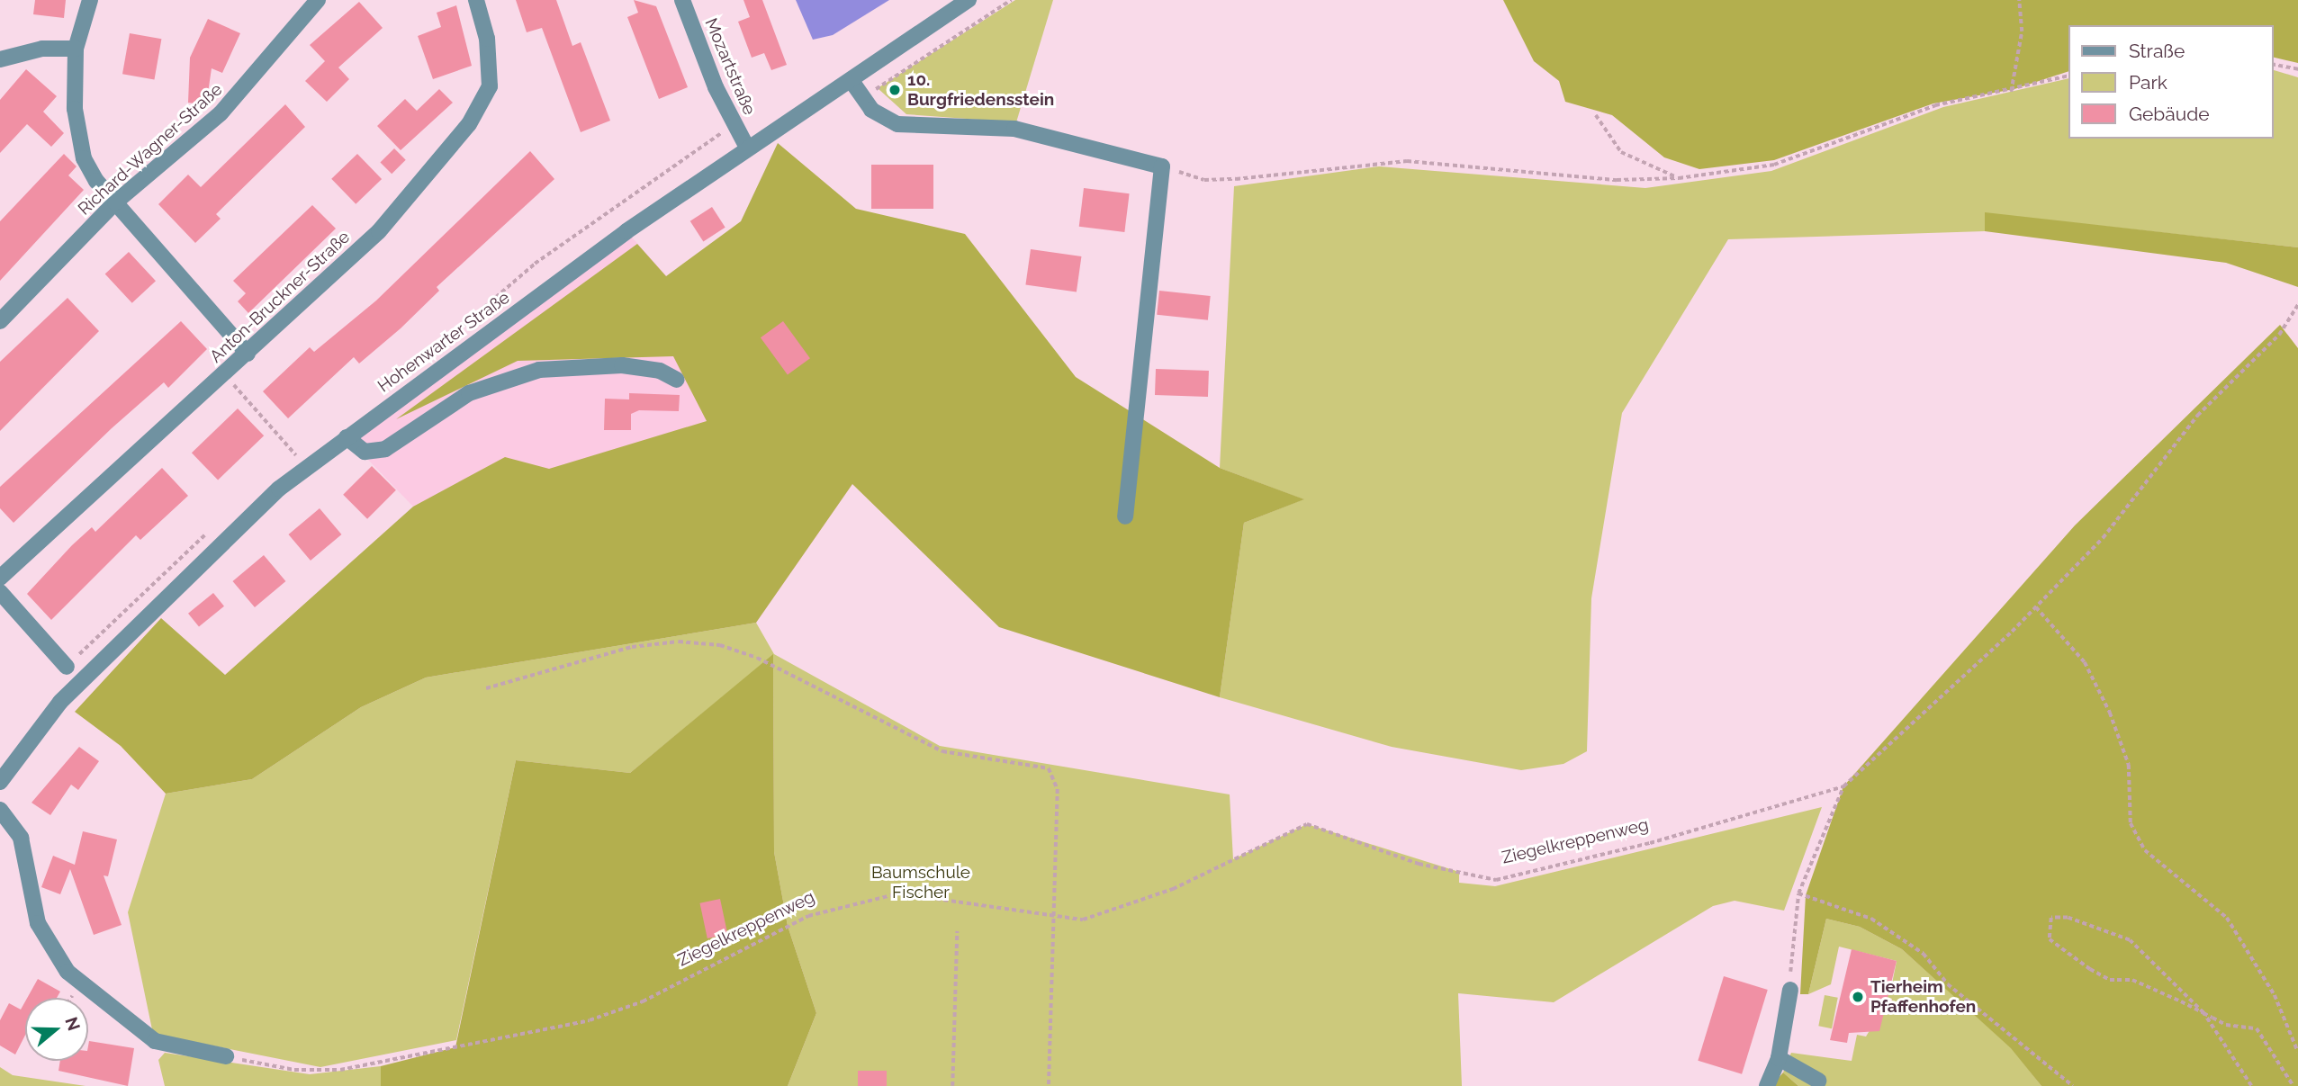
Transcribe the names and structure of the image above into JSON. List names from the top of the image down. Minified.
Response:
{"streets":{"street":["Mozartstraße","Richard-Wagner-Straße","Anton-Bruckner-Straße","Hohenwarter Straße"],"path":["Ziegelkreppenweg"]},"crossings":[["Mozartstraße","Hohenwarter Straße"]],"parks":["Baumschule Fischer"],"places":["10. Burgfriedensstein","Tierheim Pfaffenhofen"],"legend":["Straße","Park","Gebäude"],"north":"right"}
